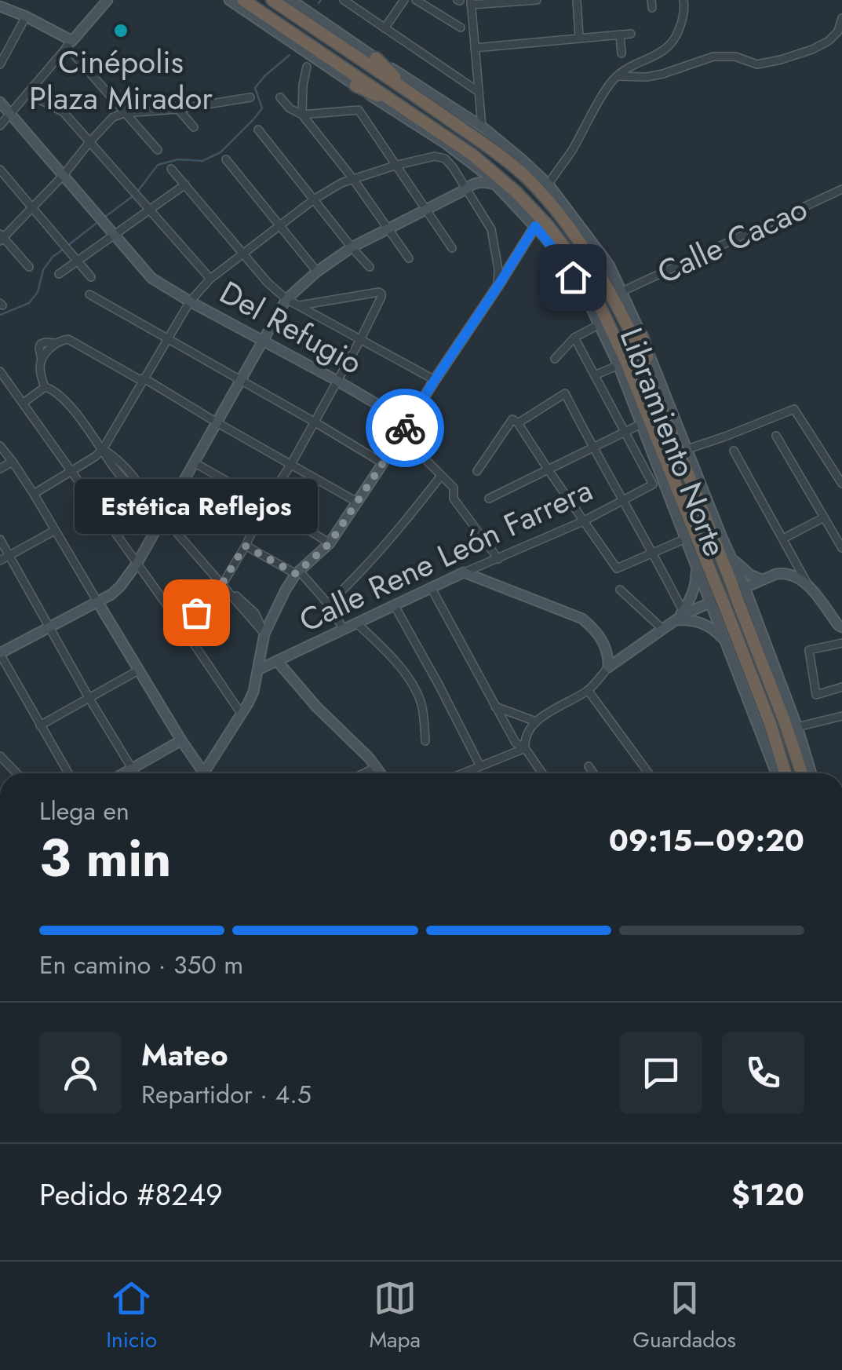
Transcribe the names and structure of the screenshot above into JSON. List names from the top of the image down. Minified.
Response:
{"streets":{"street":["Calle Cacao","Del Refugio","Libramiento Norte","Calle Rene León Farrera"]},"places":["Cinépolis Plaza Mirador","Estética Reflejos"],"page":{"bubble":"Estética Reflejos","heading":["3 min","Llega en","09:15–09:20"],"panel":["Mateo","Repartidor · 4.5","Pedido #8249","$120"],"bar":"En camino · 350 m","tabs":["Inicio","Mapa","Guardados"]}}
